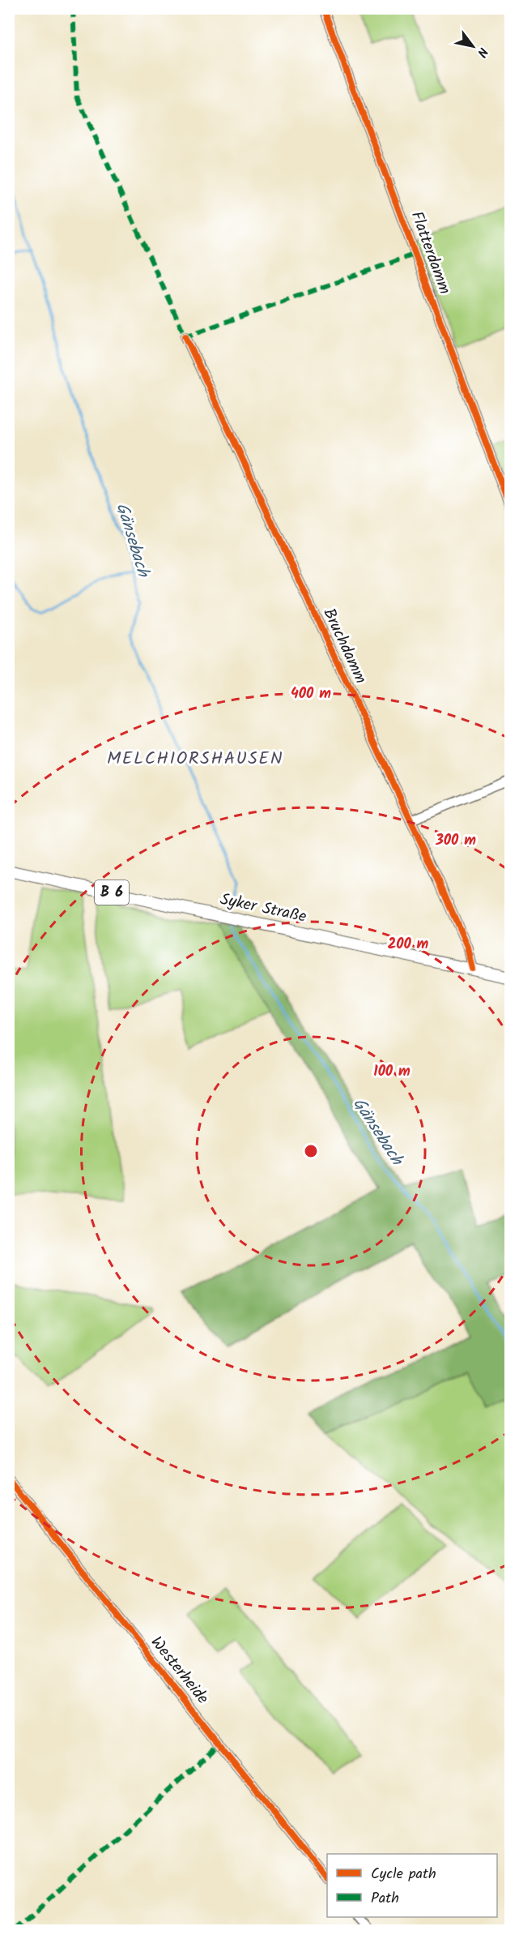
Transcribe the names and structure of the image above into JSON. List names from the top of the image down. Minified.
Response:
{"streets":{"main road":["B 6","Syker Straße"],"street":["Flatterdamm","Bruchdamm","Westerheide"]},"crossings":[["Bruchdamm","Syker Straße"]],"districts":["MELCHIORSHAUSEN"],"water":["Gänsebach"],"legend":["Cycle path","Path"],"north":"bottom right","rings":["400 m","300 m","200 m","100 m"]}
